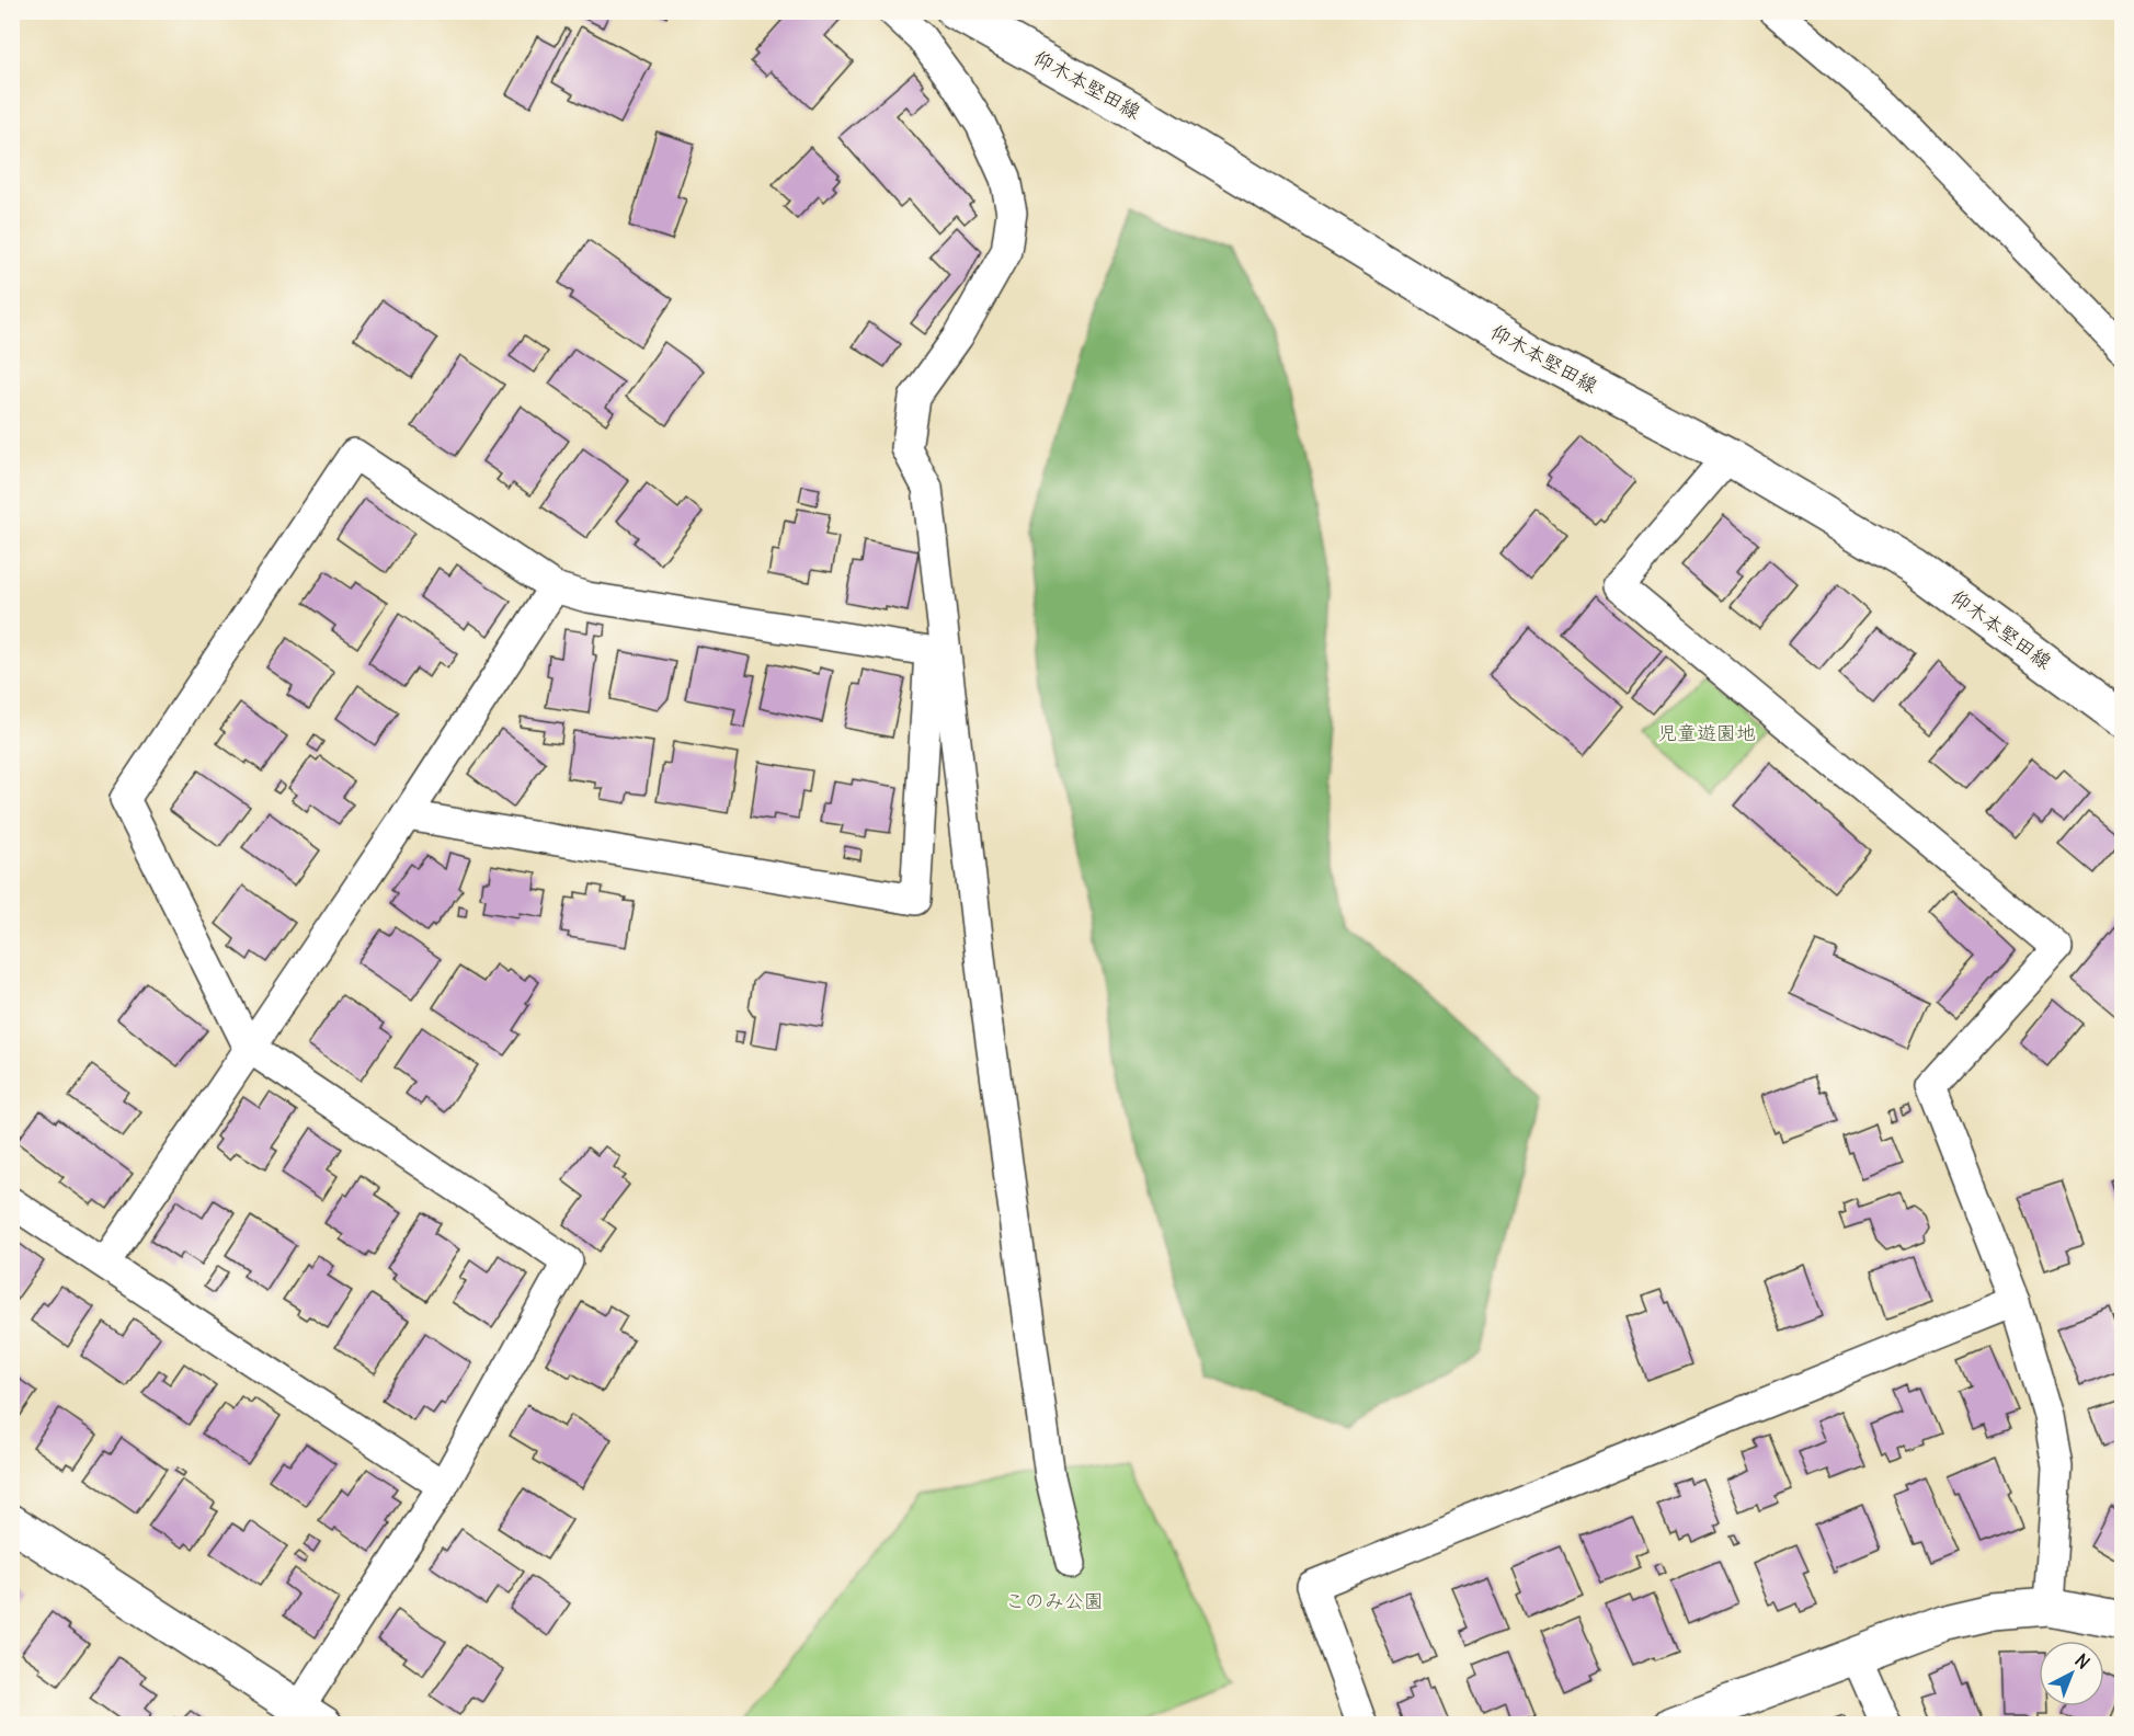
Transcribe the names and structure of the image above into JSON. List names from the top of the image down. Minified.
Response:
{"streets":{"main road":["仰木本堅田線"]},"parks":["児童遊園地","このみ公園"],"north":"top right"}
